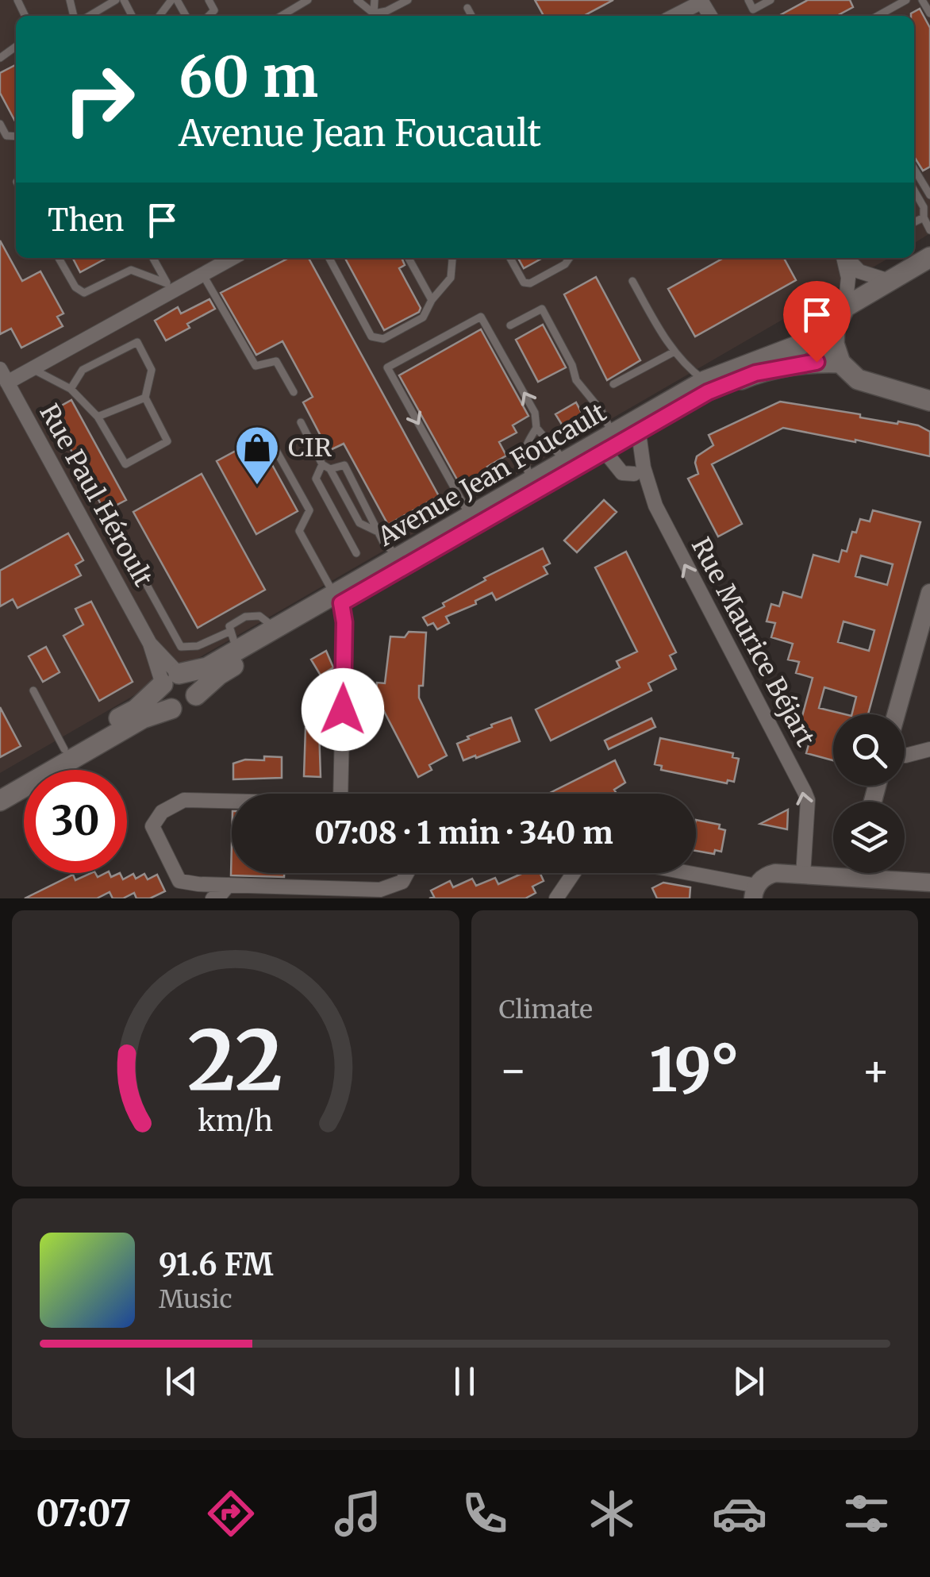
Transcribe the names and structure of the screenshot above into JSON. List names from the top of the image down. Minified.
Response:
{"streets":{"main road":["Avenue Jean Foucault"],"street":["Rue Paul Héroult","Rue Maurice Béjart"]},"crossings":[["Avenue Jean Foucault","Rue Paul Héroult"],["Avenue Jean Foucault","Rue Maurice Béjart"]],"one_way":["Rue Maurice Béjart"],"places":{"shop":["CIR"]},"page":{"turn":["60 m","Avenue Jean Foucault"],"then":"Then","limit":"30","trip":"07:08 · 1 min · 340 m","tile":"Climate","heat":["−","19°","+"],"song":["91.6 FM","Music"],"tabs":"07:07","gauge":["22","km/h"]}}
